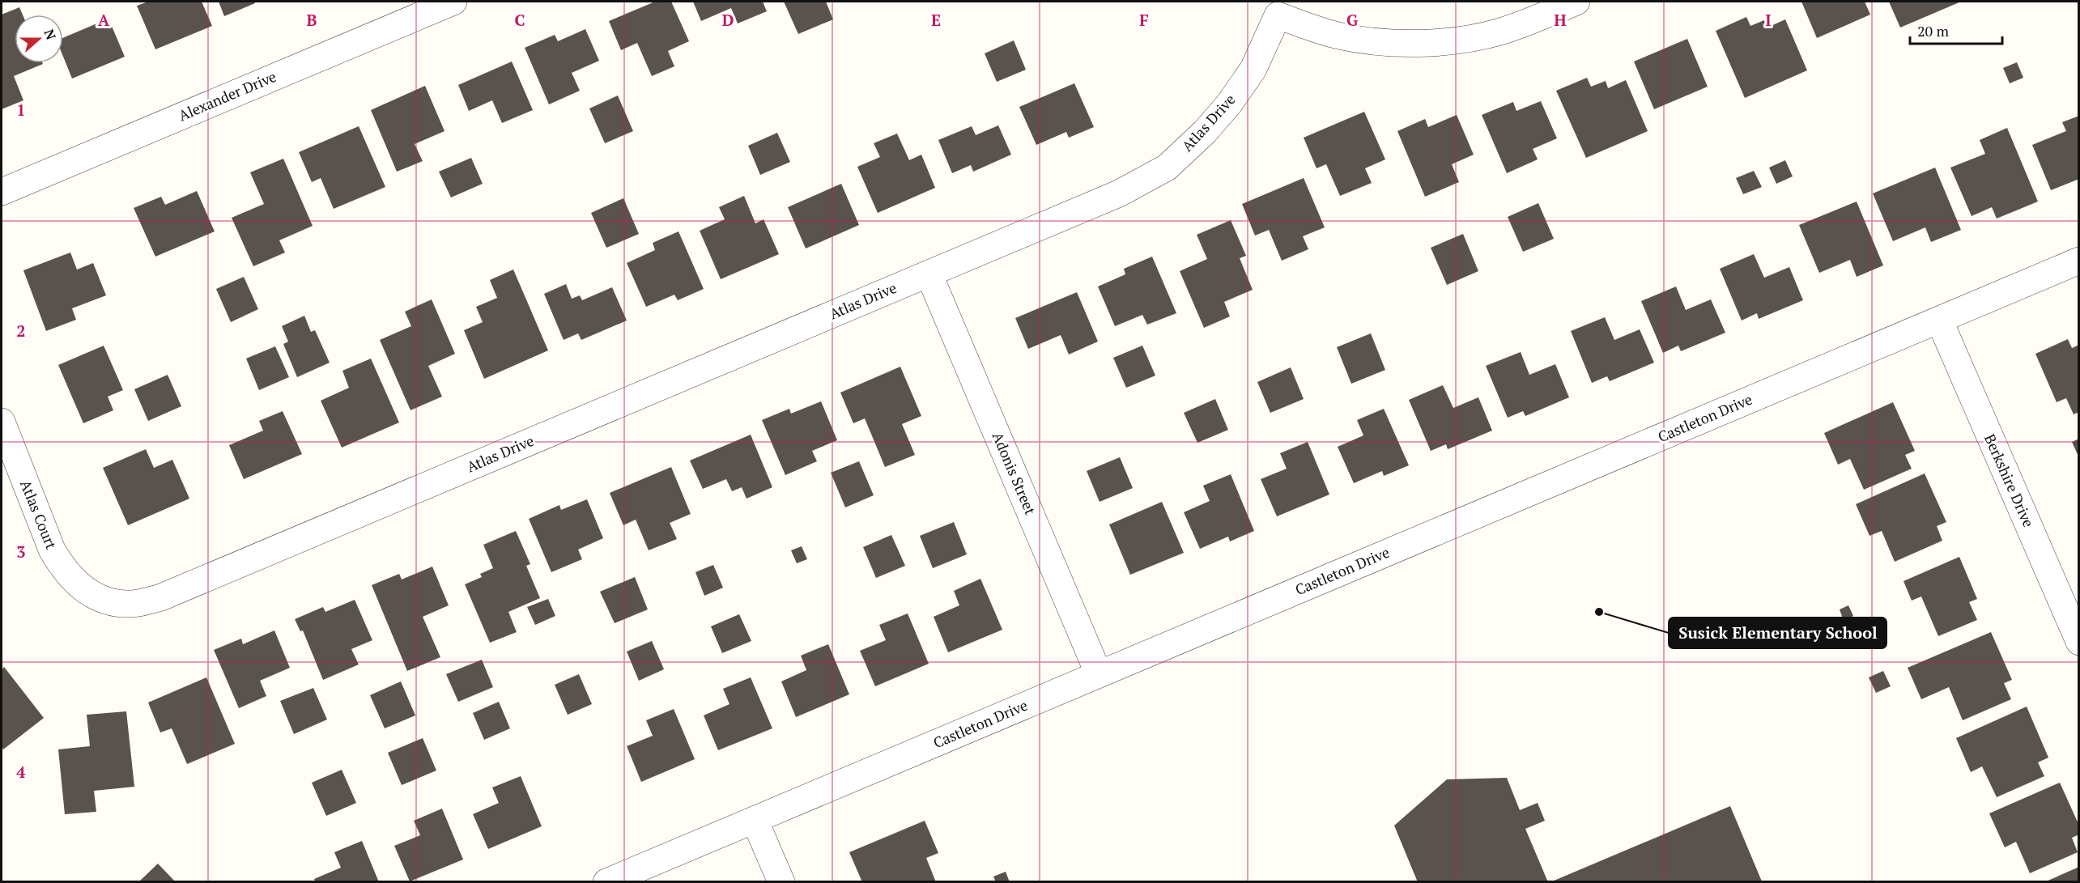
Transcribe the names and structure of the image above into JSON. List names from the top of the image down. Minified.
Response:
{"streets":{"street":["Alexander Drive","Atlas Drive","Castleton Drive","Adonis Street","Berkshire Drive","Atlas Court"]},"crossings":[["Atlas Drive","Adonis Street"],["Atlas Drive","Atlas Court"],["Castleton Drive","Adonis Street"],["Castleton Drive","Berkshire Drive"]],"places":["Susick Elementary School"],"scale_bar":"20 m","north":"right","grid":{"columns":["A","B","C","D","E","F","G","H","I"],"rows":["1","2","3","4"]}}
